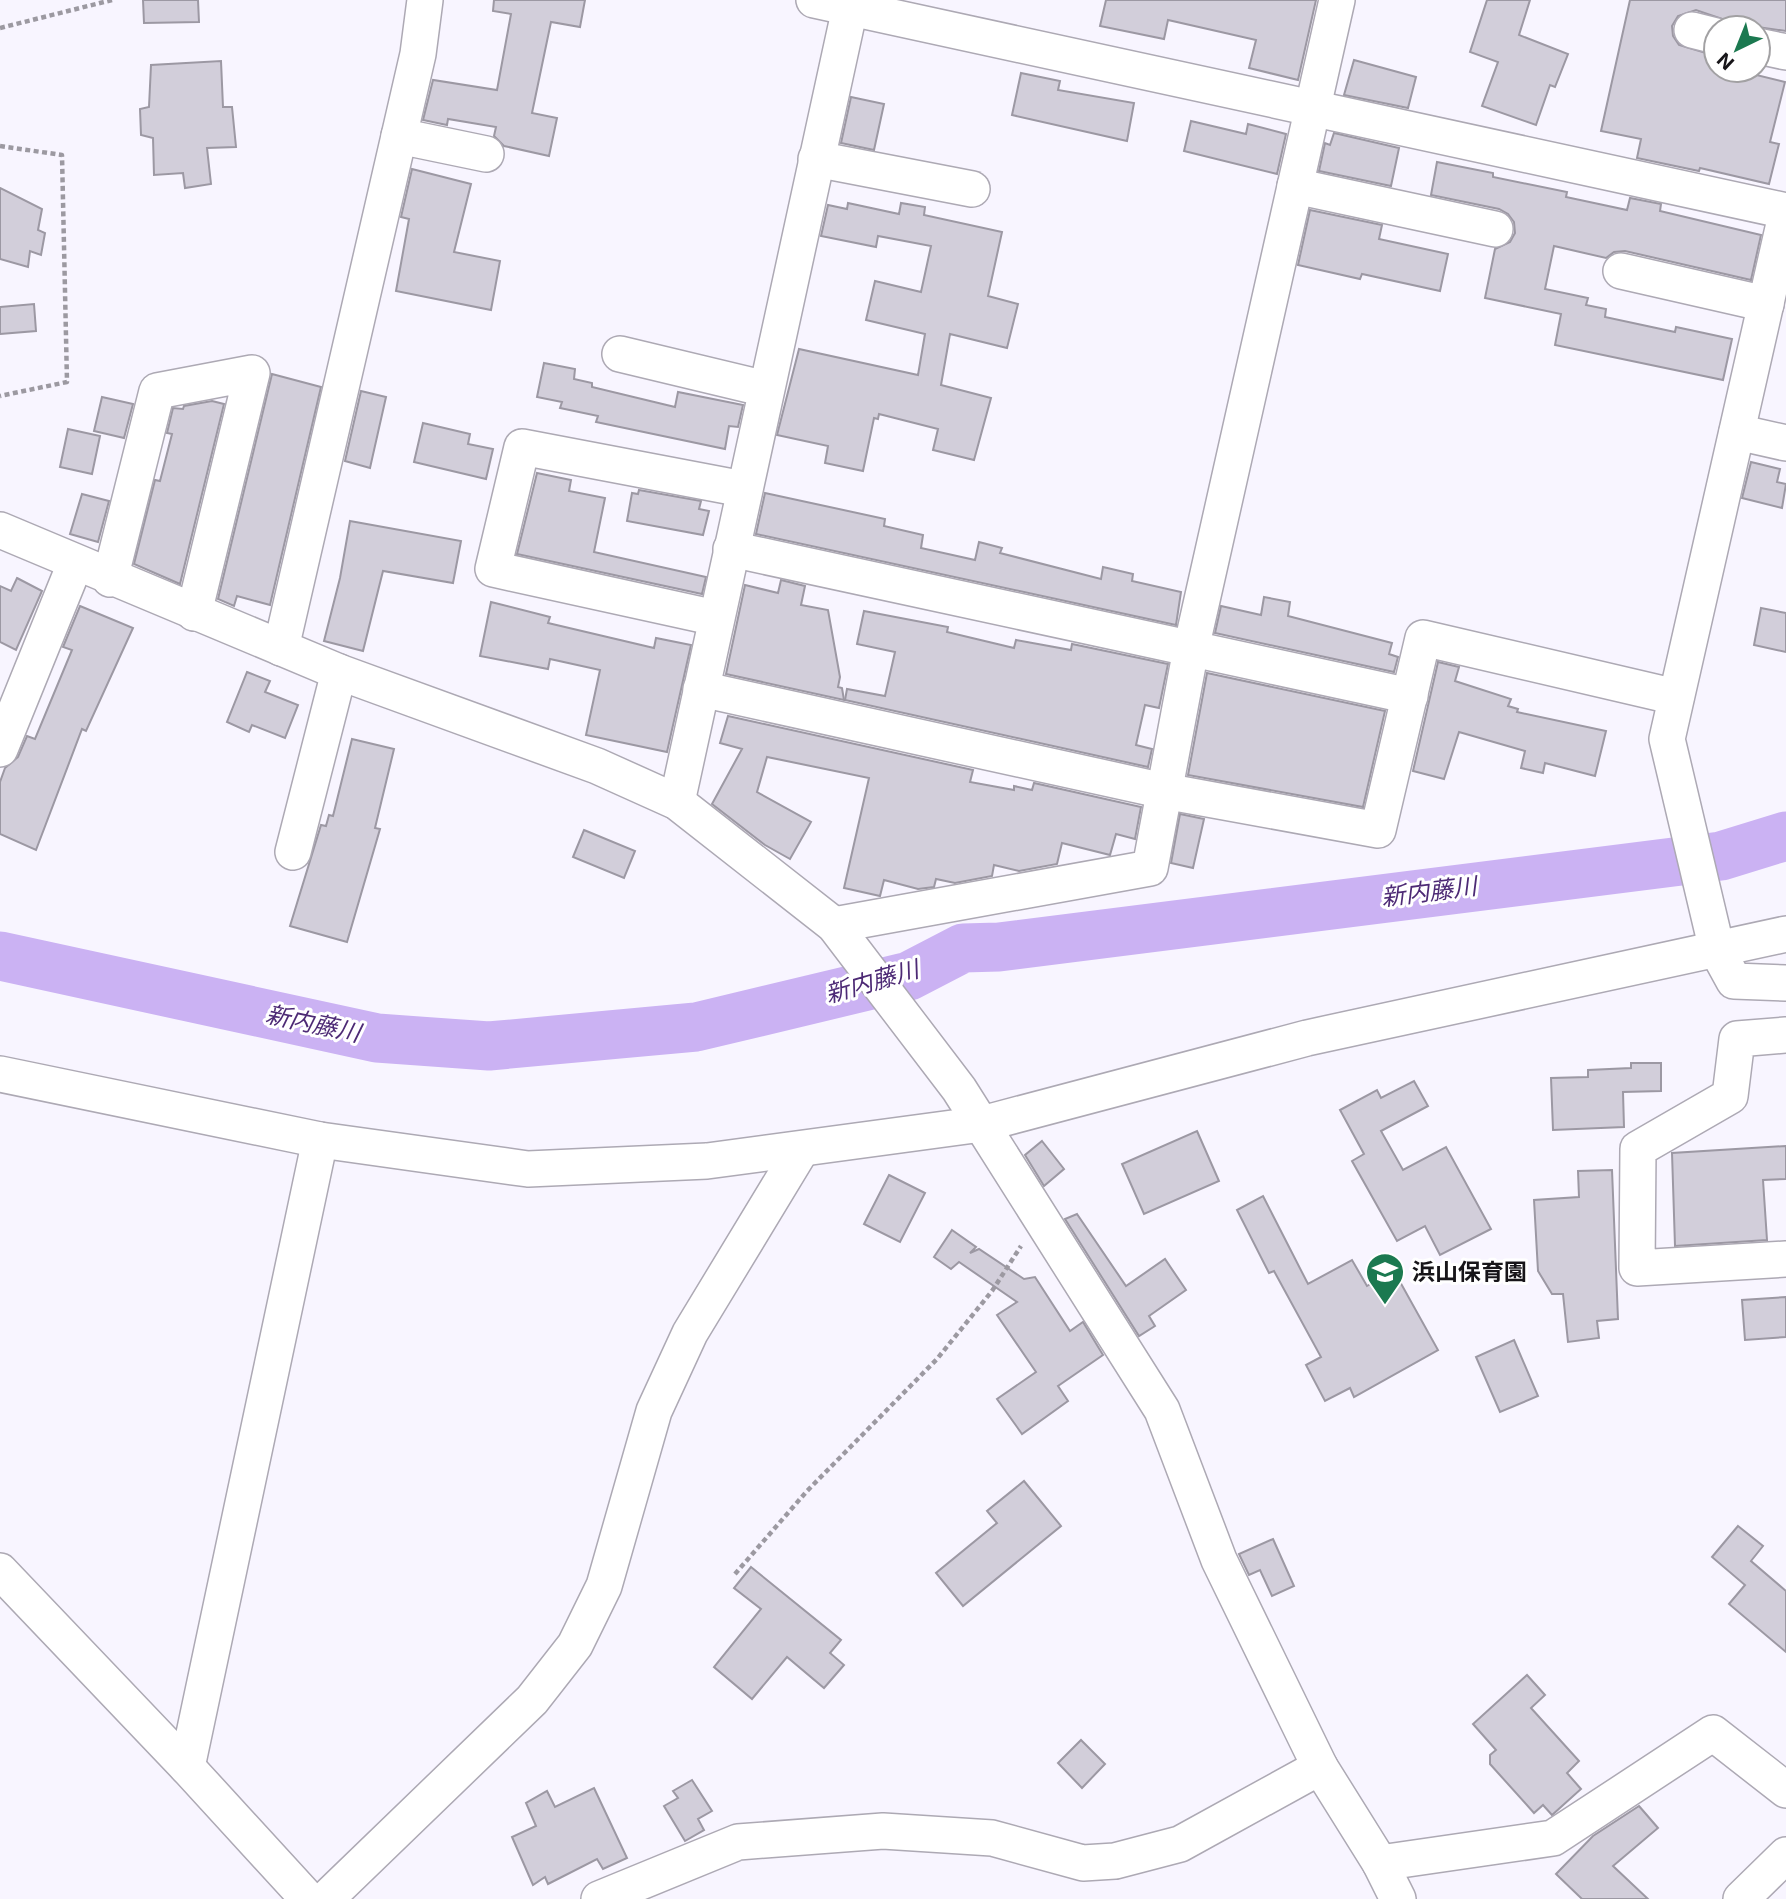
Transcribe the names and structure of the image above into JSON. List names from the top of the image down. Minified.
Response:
{"water":["新内藤川"],"places":{"school or university":["浜山保育園"]},"north":"bottom left"}
